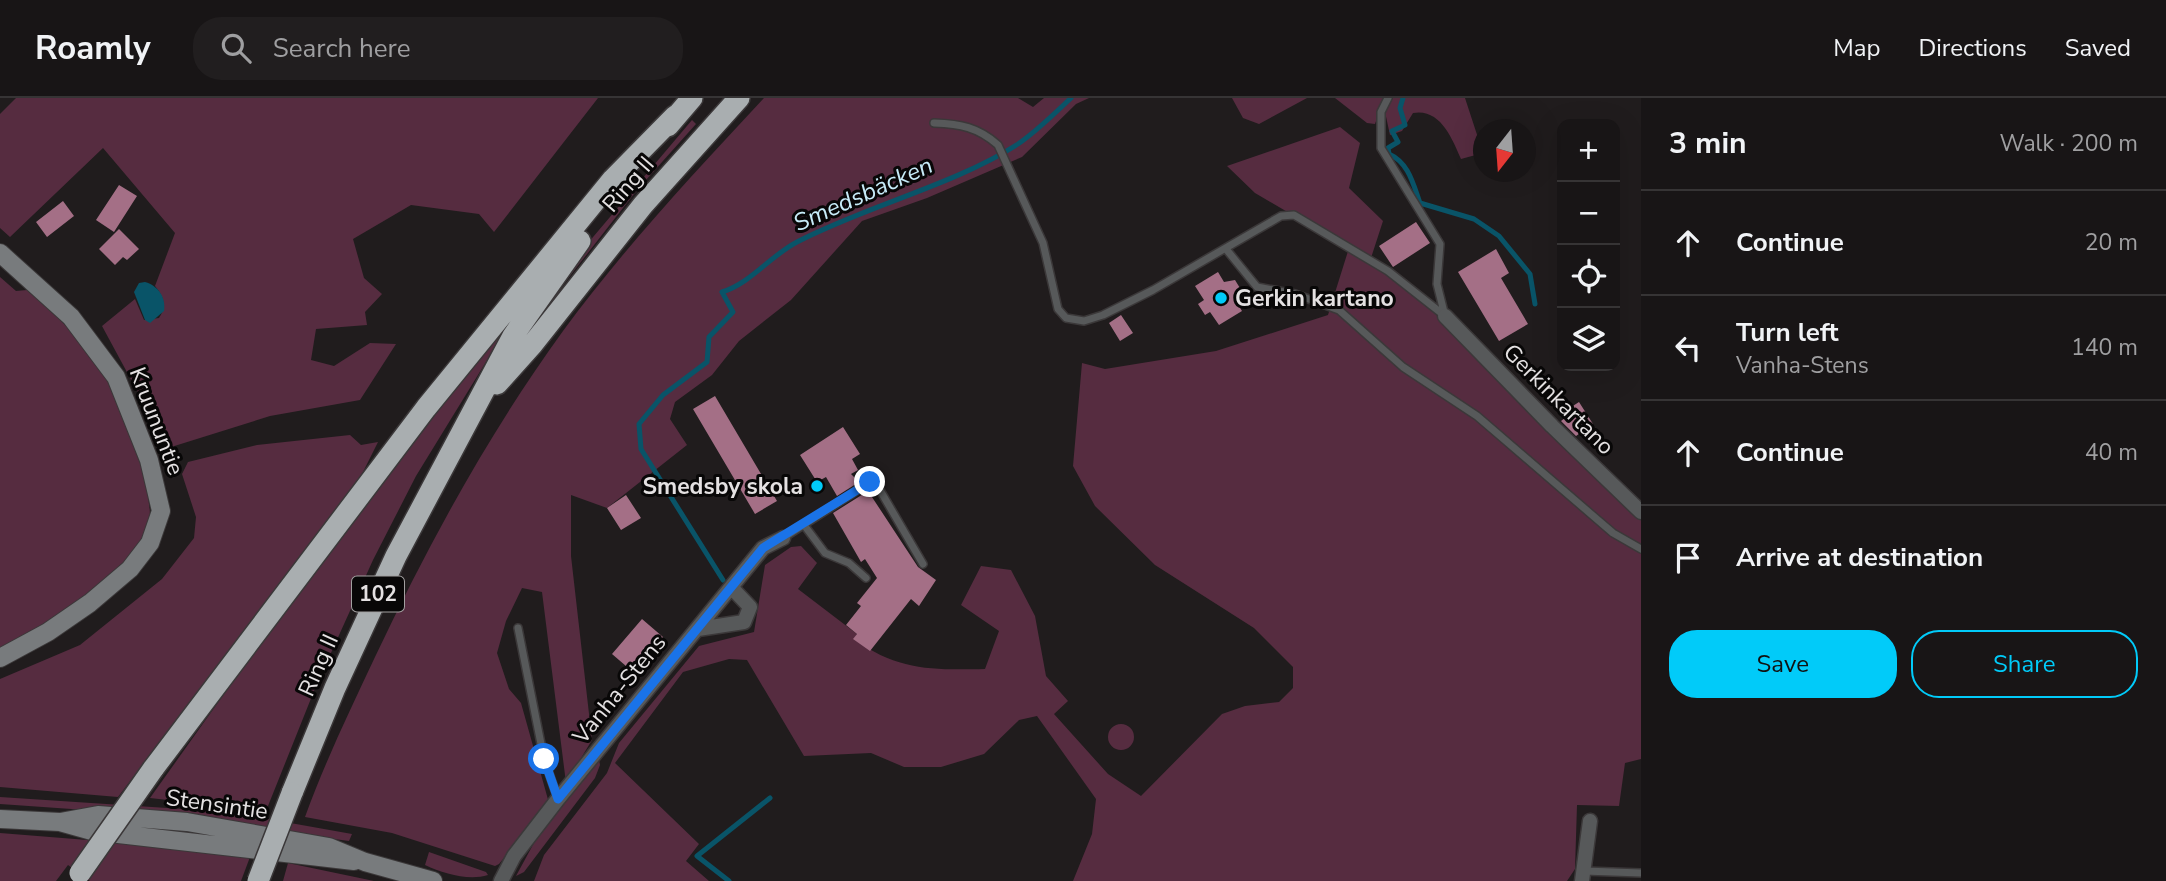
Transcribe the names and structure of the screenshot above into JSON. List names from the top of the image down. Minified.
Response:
{"streets":{"highway":["Ring II","102"],"street":["Gerkinkartano","Kruununtie","Vanha-Stens","Stensintie"]},"water":["Smedsbäcken"],"places":["Gerkin kartano","Smedsby skola"],"north":"bottom","page":{"header":"Roamly","search":"Search here","nav":["Map","Directions","Saved"],"heading":["3 min","Walk · 200 m"],"map_buttons":["+","−"],"list":[["Continue","20 m"],["Turn left","Vanha-Stens","140 m"],["Continue","40 m"],"Arrive at destination"],"buttons":["Save","Share"]}}
